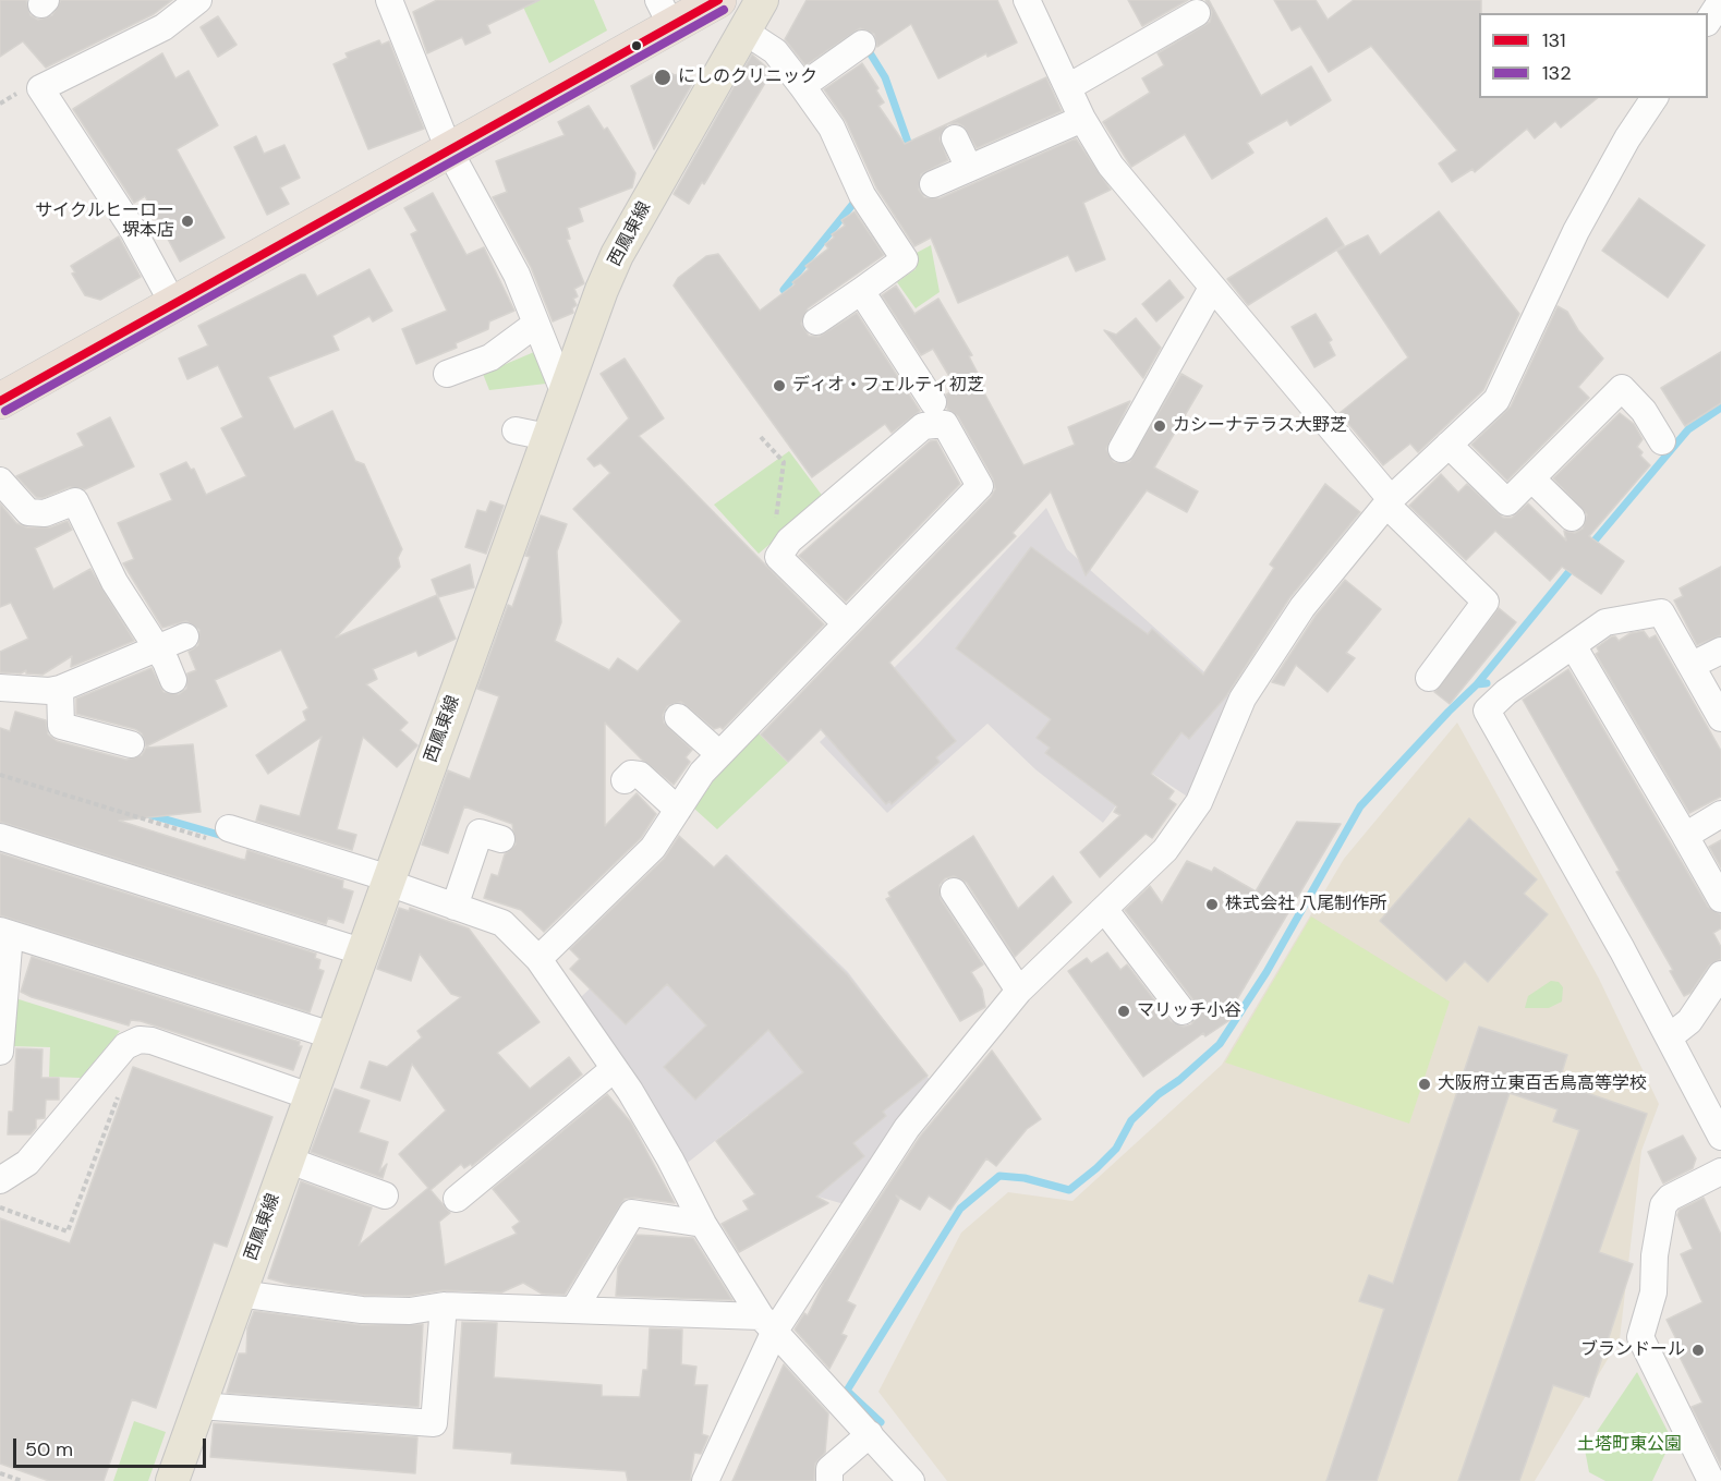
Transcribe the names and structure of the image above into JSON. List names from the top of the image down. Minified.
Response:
{"streets":{"main road":["西鳳東線"]},"parks":["土塔町東公園"],"places":["にしのクリニック","サイクルヒーロー 堺本店","ディオ・フェルティ初芝","カシーナテラス大野芝","株式会社 八尾制作所","マリッチ小谷","大阪府立東百舌鳥高等学校","ブランドール"],"lines":["transit line 131","transit line 132"],"legend":["131","132"],"scale_bar":"50 m"}
